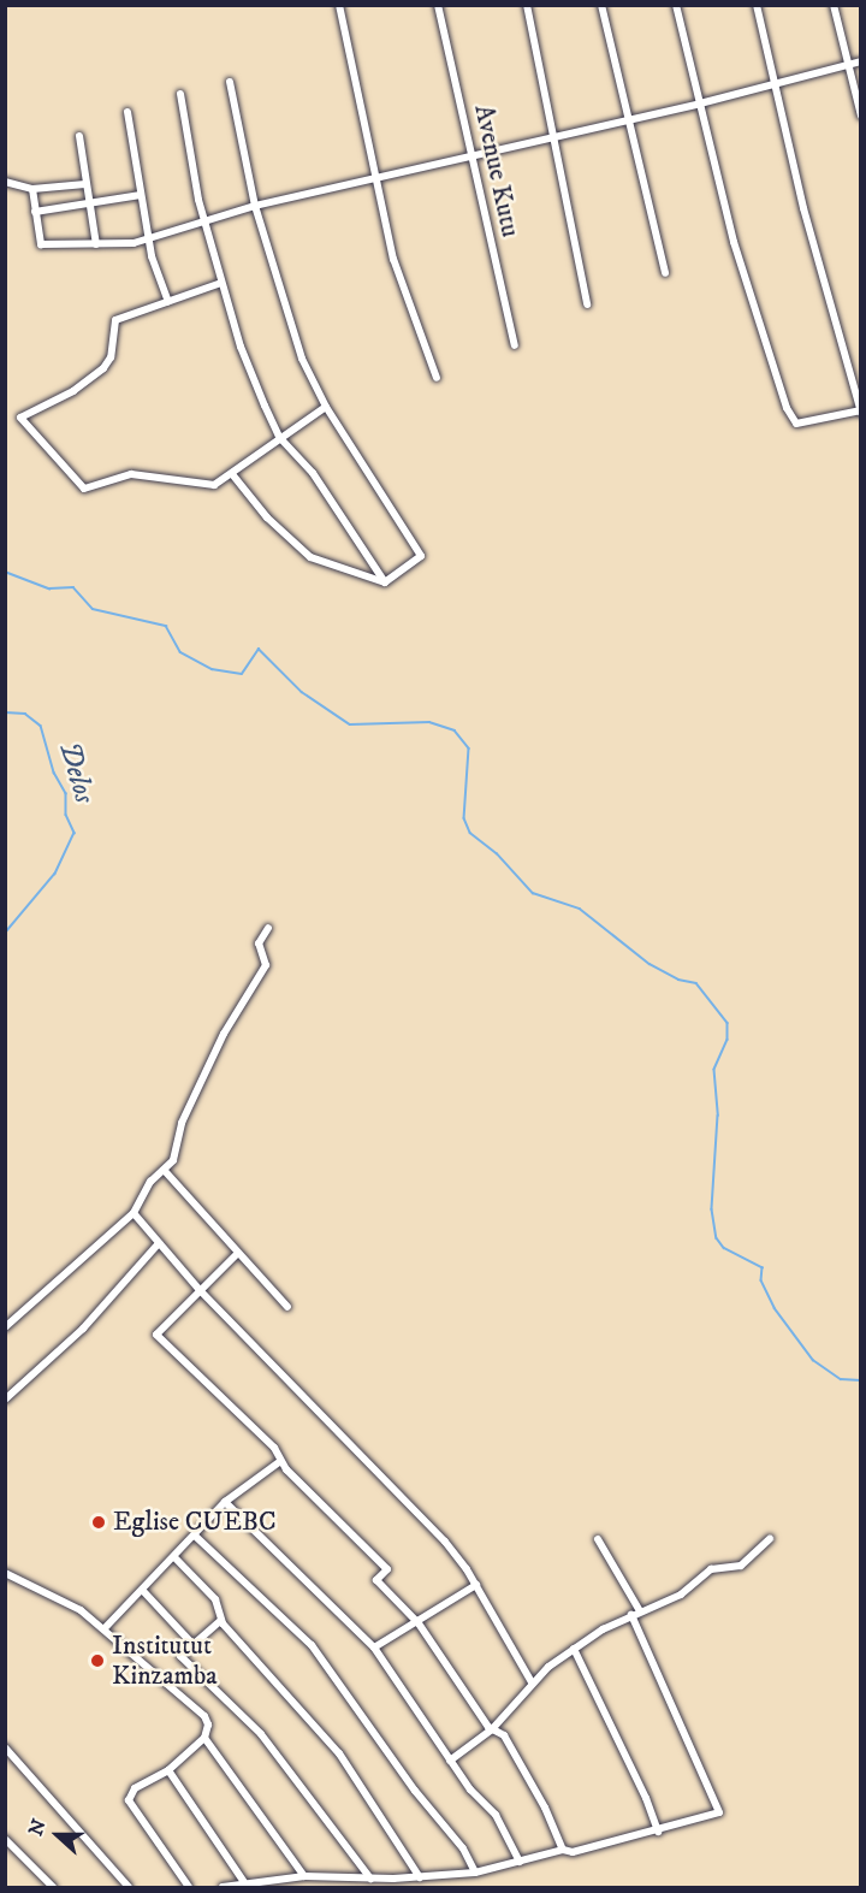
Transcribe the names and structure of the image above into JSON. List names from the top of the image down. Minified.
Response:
{"streets":{"street":["Avenue Kutu"]},"water":["Delos"],"places":["Eglise CUEBC","Institutut Kinzamba"],"north":"left"}
